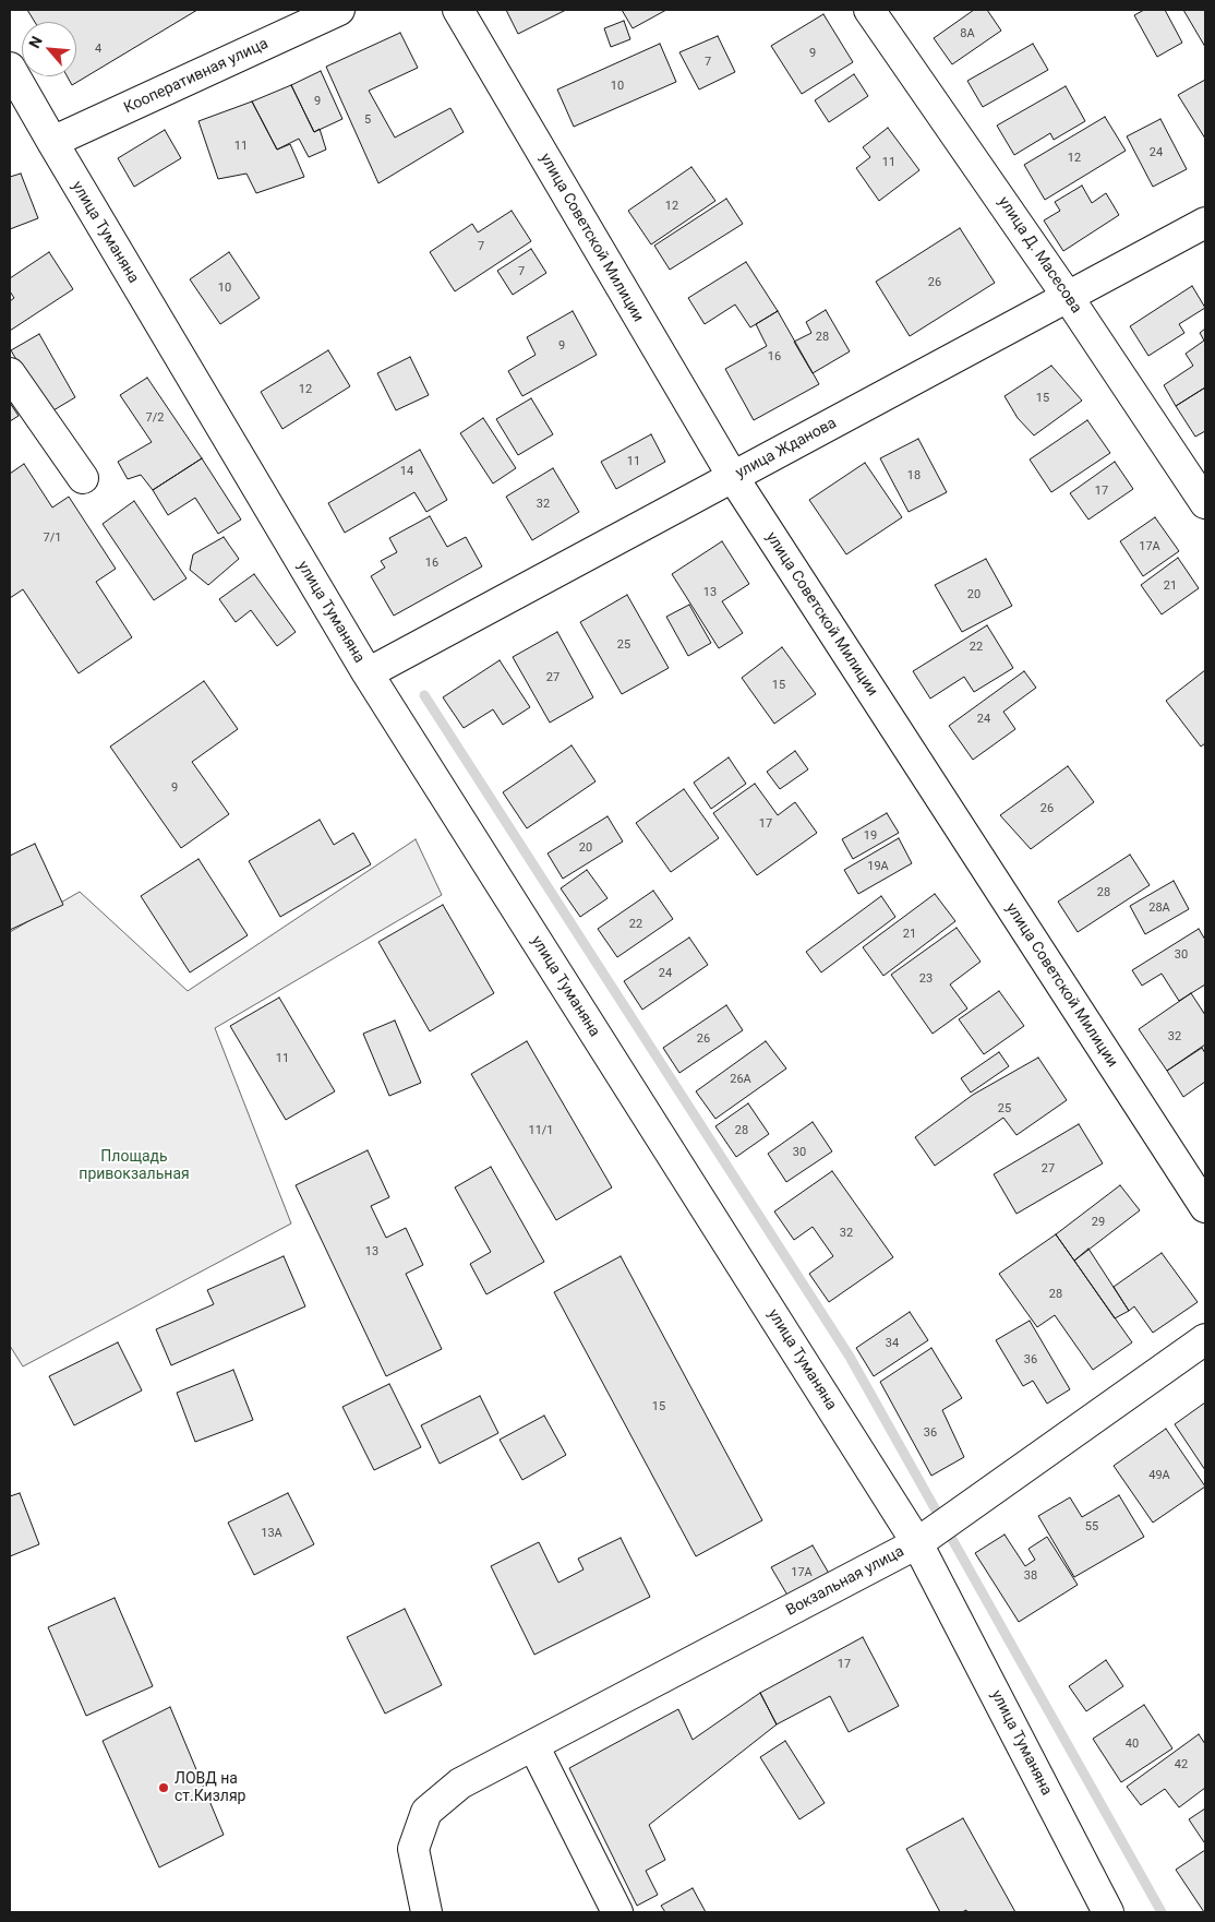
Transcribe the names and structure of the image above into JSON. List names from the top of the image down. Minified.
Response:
{"streets":{"street":["Кооперативная улица","улица Туманяна","улица Советской Милиции","улица Д. Масесова","улица Жданова","Вокзальная улица"]},"crossings":[["Кооперативная улица","улица Туманяна"],["улица Туманяна","улица Жданова"],["улица Туманяна","Вокзальная улица"],["улица Советской Милиции","улица Жданова"],["улица Д. Масесова","улица Жданова"]],"parks":["Площадь привокзальная"],"places":["ЛОВД на ст.Кизляр"],"house_numbers":["8А","4","9","7","10","9","5","11","24","12","11","12","7","7","26","10","28","9","16","12","15","7/2","11","14","18","17","32","7/1","17А","16","21","13","20","25","22","27","15","24","9","26","17","19","20","19А","28","28А","22","21","30","24","23","32","26","11","26А","25","11/1","28","30","27","29","32","13","28","34","36","15","36","49А","55","13А","17А","38","17","40","42"],"north":"top left"}
